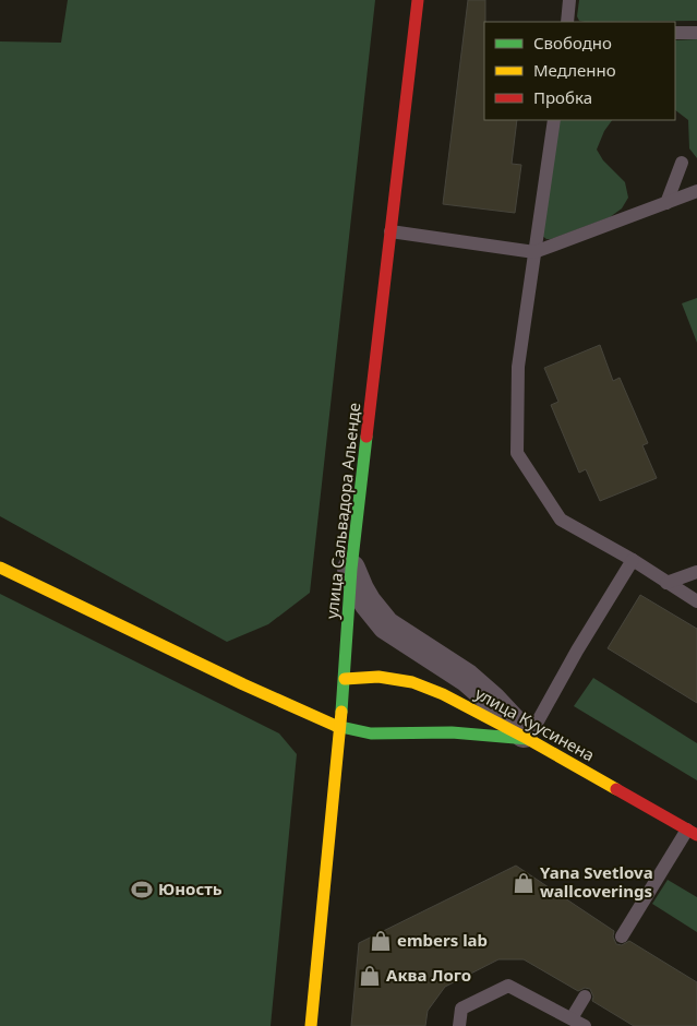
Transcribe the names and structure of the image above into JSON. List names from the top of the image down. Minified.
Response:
{"streets":{"street":["улица Сальвадора Альенде","улица Куусинена"]},"crossings":[["улица Сальвадора Альенде","улица Куусинена"]],"places":{"shop":["Yana Svetlova wallcoverings","embers lab","Аква Лого"],"sports":["Юность"]},"legend":["Свободно","Медленно","Пробка"]}
